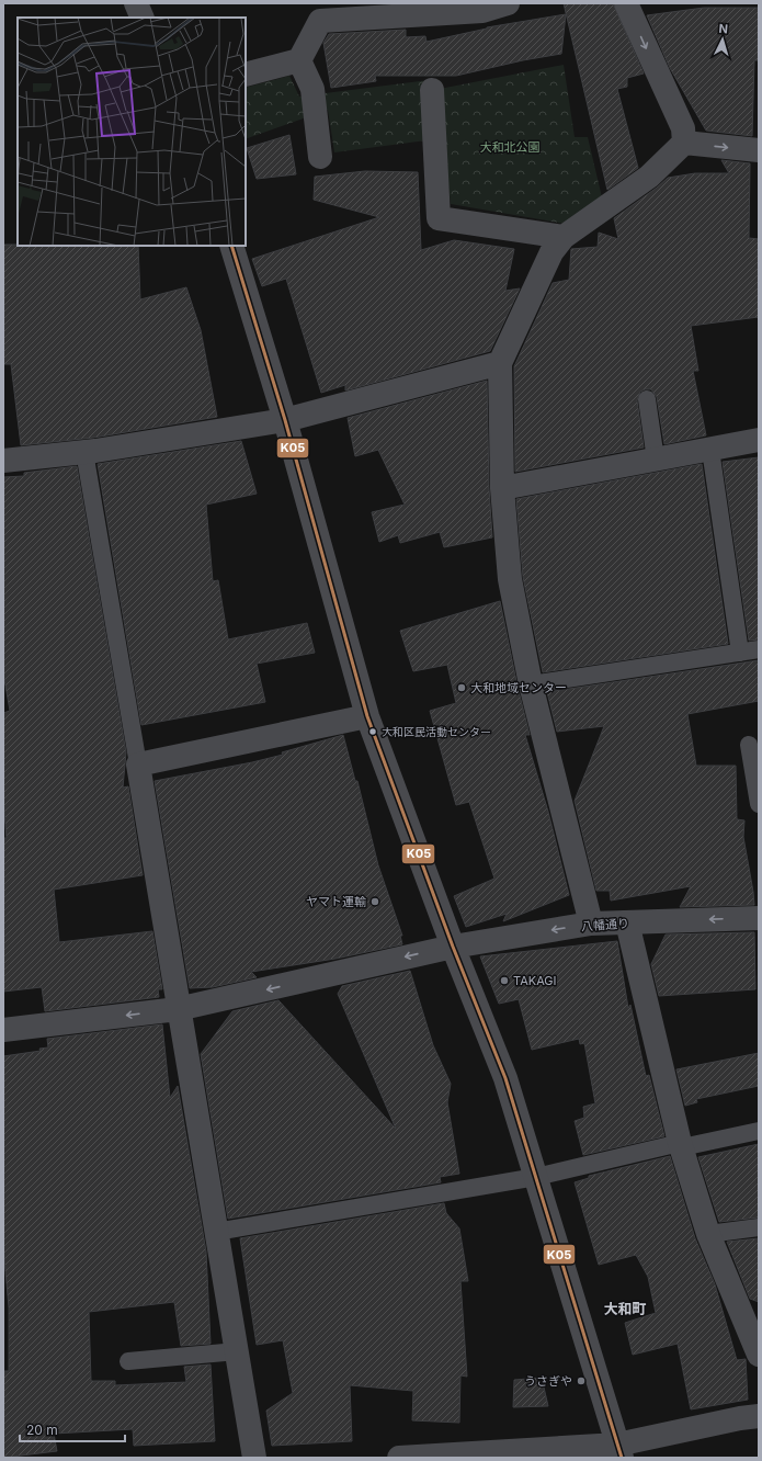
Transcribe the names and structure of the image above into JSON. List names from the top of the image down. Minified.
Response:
{"streets":{"street":["八幡通り"]},"one_way":["八幡通り"],"districts":["大和町"],"parks":["大和北公園"],"places":["大和地域センター","大和区民活動センター","ヤマト運輸","TAKAGI","うさぎや"],"lines":["transit line K05"],"scale_bar":"20 m","north":"top"}
